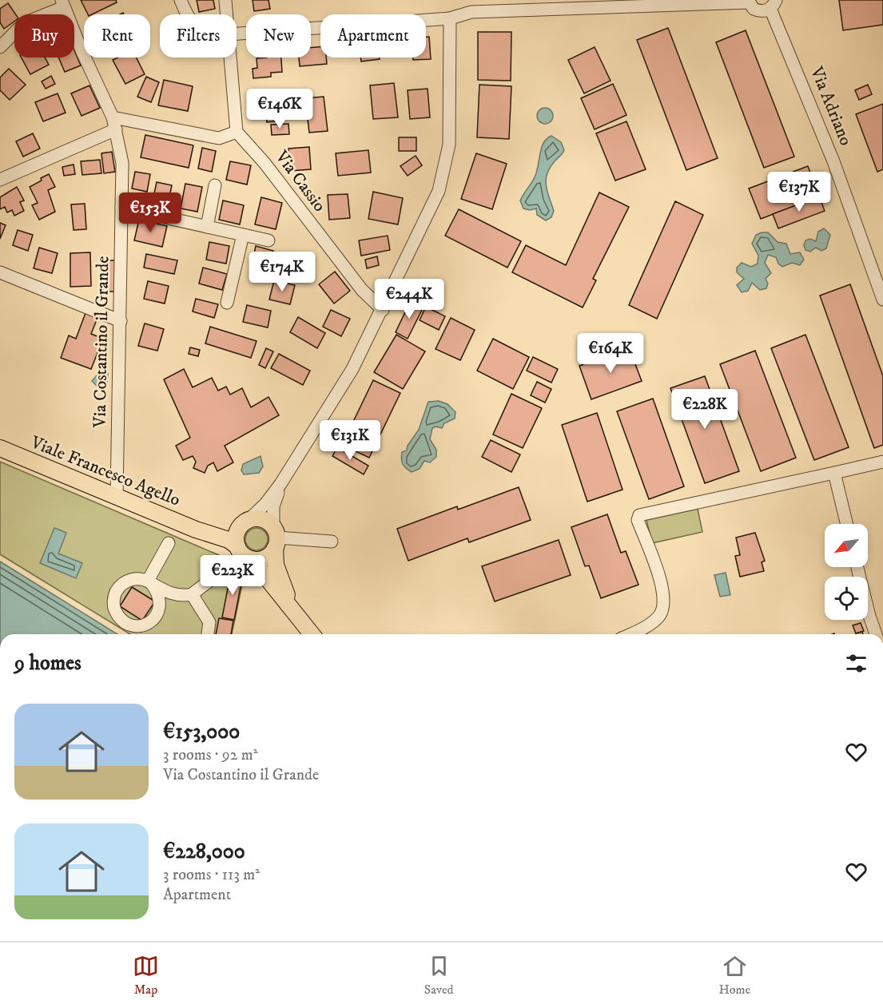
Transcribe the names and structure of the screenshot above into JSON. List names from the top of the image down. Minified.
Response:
{"streets":{"main road":["Viale Francesco Agello"],"street":["Via Adriano","Via Cassio","Via Costantino il Grande"]},"crossings":[["Via Costantino il Grande","Viale Francesco Agello"]],"north":"bottom left","page":{"chip":["Buy","Rent","Filters","New","Apartment"],"price":["€146K","€137K","€153K","€174K","€244K","€164K","€228K","€131K","€223K"],"heading":"9 homes","list":[{"name":"€153,000","note":"3 rooms · 92 m² · Via Costantino il Grande"},{"name":"€228,000","note":"3 rooms · 113 m² · Apartment"}],"tabs":["Map","Saved","Home"]}}
